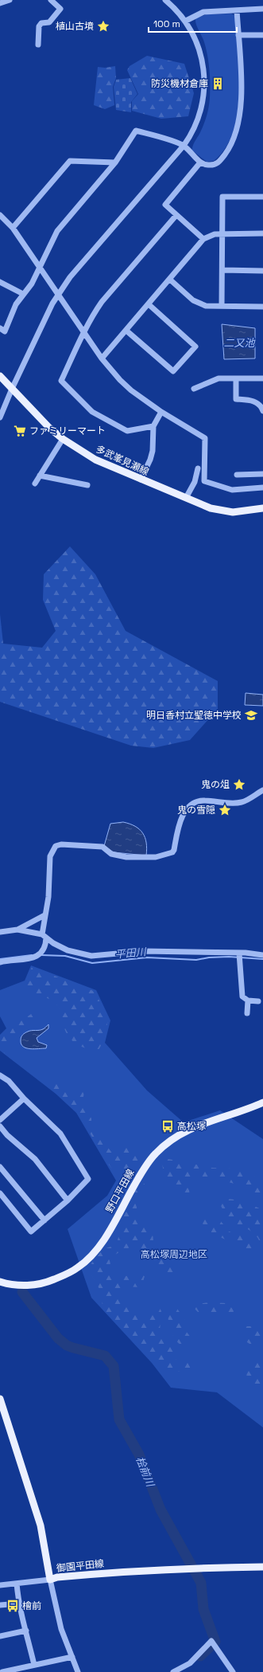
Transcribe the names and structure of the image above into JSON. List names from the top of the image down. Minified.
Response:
{"streets":{"main road":["多武峯見瀬線","野口平田線","御園平田線"]},"water":["二又池","平田川","桧前川"],"parks":["高松塚周辺地区"],"places":{"place":["植山古墳","鬼の俎","鬼の雪隠"],"building":["防災機材倉庫"],"supermarket":["ファミリーマート"],"school or university":["明日香村立聖徳中学校"],"bus stop":["高松塚","檜前"]},"scale_bar":"100 m"}
